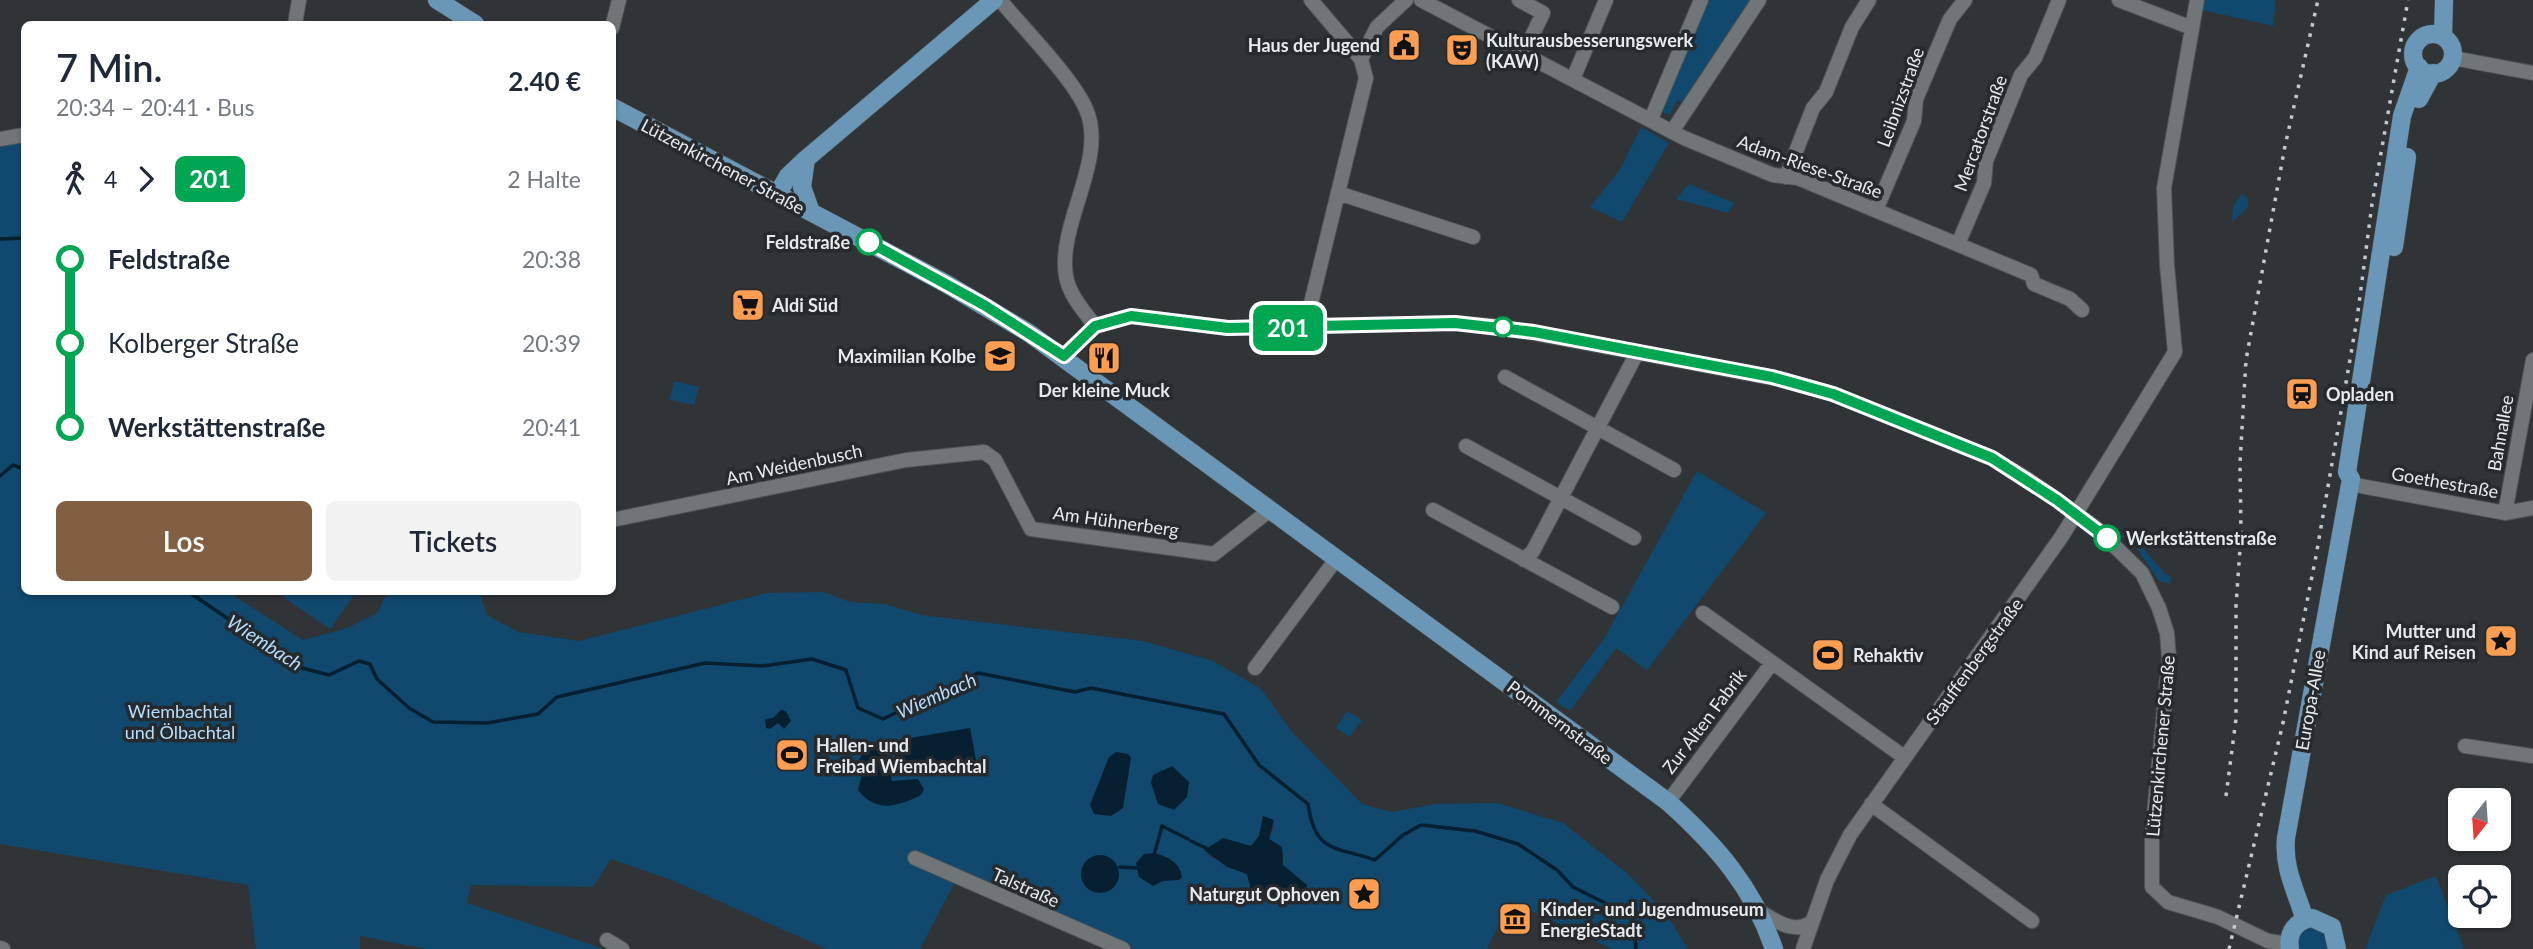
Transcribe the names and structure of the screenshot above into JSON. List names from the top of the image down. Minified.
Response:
{"streets":{"main road":["Lützenkirchener Straße","Europa-Allee","Pommernstraße"],"street":["Leibnizstraße","Mercatorstraße","Adam-Riese-Straße","Bahnallee","Am Weidenbusch","Goethestraße","Am Hühnerberg","Stauffenbergstraße","Zur Alten Fabrik","Talstraße"]},"crossings":[["Leibnizstraße","Adam-Riese-Straße"],["Mercatorstraße","Adam-Riese-Straße"],["Lützenkirchener Straße","Stauffenbergstraße"],["Lützenkirchener Straße","Pommernstraße"],["Bahnallee","Goethestraße"],["Am Weidenbusch","Am Hühnerberg"],["Goethestraße","Europa-Allee"],["Am Hühnerberg","Pommernstraße"],["Stauffenbergstraße","Zur Alten Fabrik"],["Zur Alten Fabrik","Pommernstraße"]],"water":["Wiembach"],"parks":["Wiembachtal und Ölbachtal"],"places":{"public building":["Haus der Jugend"],"theatre":["Kulturausbesserungswerk (KAW)"],"other":["Feldstraße","Werkstättenstraße"],"supermarket":["Aldi Süd"],"school or university":["Maximilian Kolbe"],"restaurant":["Der kleine Muck"],"station":["Opladen"],"place":["Mutter und Kind auf Reisen","Naturgut Ophoven"],"sports":["Rehaktiv","Hallen- und Freibad Wiembachtal"],"museum":["Kinder- und Jugendmuseum EnergieStadt"]},"lines":["bus line 201"],"north":"bottom","page":{"on_map":"201","heading":["7 Min.","20:34 – 20:41 · Bus","2.40 €"],"legs":["4","201","2 Halte"],"list":[{"name":"Feldstraße","value":"20:38"},{"name":"Kolberger Straße","value":"20:39"},{"name":"Werkstättenstraße","value":"20:41"}],"buttons":["Los","Tickets"]}}
